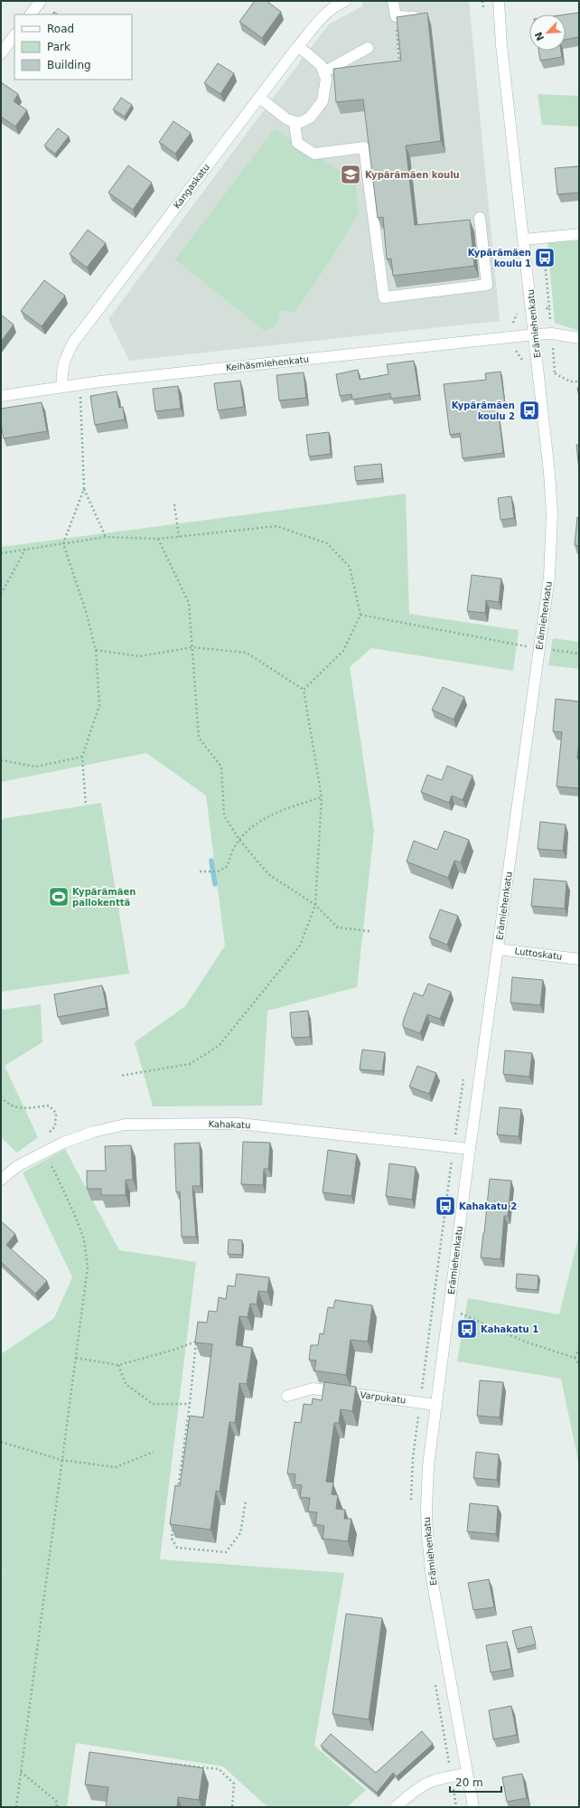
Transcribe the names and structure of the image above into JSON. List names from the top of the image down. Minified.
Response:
{"streets":{"street":["Kangaskatu","Erämiehenkatu","Keihäsmiehenkatu","Luttoskatu","Kahakatu","Varpukatu"]},"crossings":[["Kangaskatu","Keihäsmiehenkatu"],["Erämiehenkatu","Keihäsmiehenkatu"],["Erämiehenkatu","Luttoskatu"],["Erämiehenkatu","Kahakatu"],["Erämiehenkatu","Varpukatu"]],"places":{"school or university":["Kypärämäen koulu"],"bus stop":["Kypärämäen koulu 1","Kypärämäen koulu 2","Kahakatu 2","Kahakatu 1"],"sports":["Kypärämäen pallokenttä"]},"legend":["Road","Park","Building"],"scale_bar":"20 m","north":"bottom left"}
